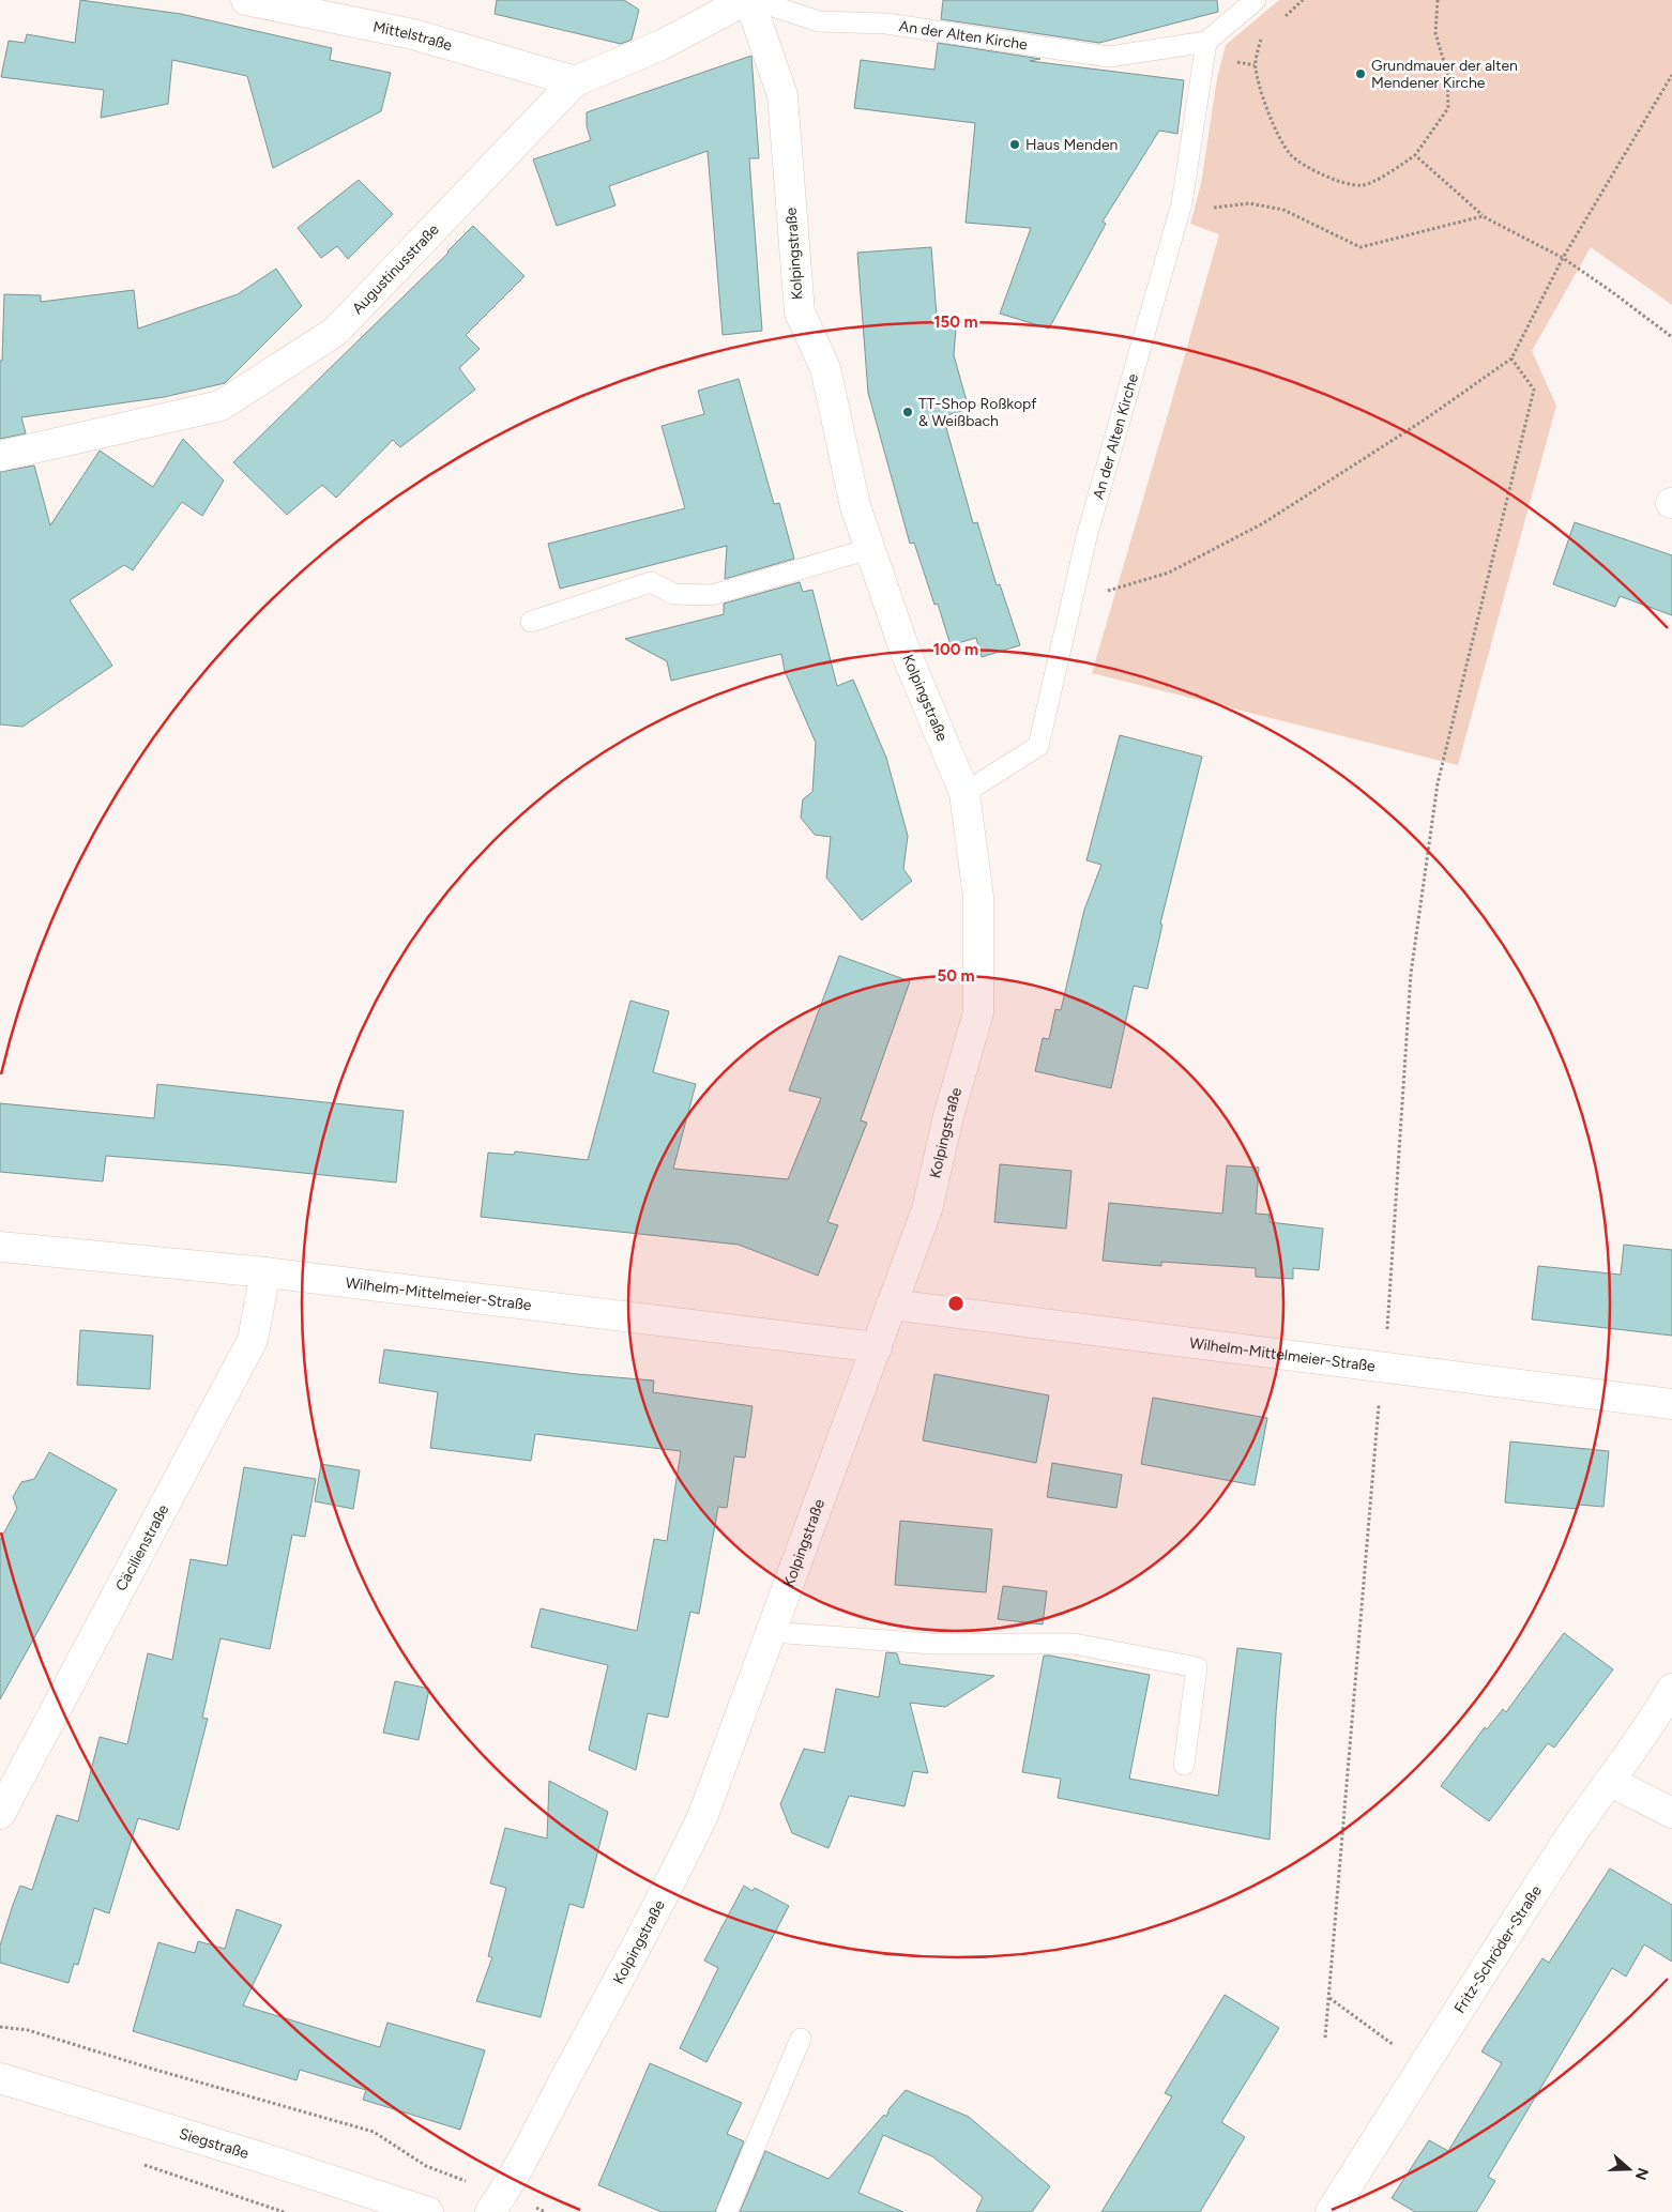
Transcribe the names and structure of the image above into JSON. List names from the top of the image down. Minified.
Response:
{"streets":{"street":["Mittelstraße","Kolpingstraße","Augustinusstraße","Wilhelm-Mittelmeier-Straße","Cäcilienstraße","Fritz-Schröder-Straße","Siegstraße"],"lane":["An der Alten Kirche"]},"crossings":[["An der Alten Kirche","Kolpingstraße"],["An der Alten Kirche","Augustinusstraße"],["Mittelstraße","Augustinusstraße"],["Kolpingstraße","Augustinusstraße"],["Kolpingstraße","Wilhelm-Mittelmeier-Straße"],["Wilhelm-Mittelmeier-Straße","Cäcilienstraße"]],"places":["Grundmauer der alten Mendener Kirche","Haus Menden","TT-Shop Roßkopf & Weißbach"],"north":"right","rings":["150 m","100 m","50 m"]}
